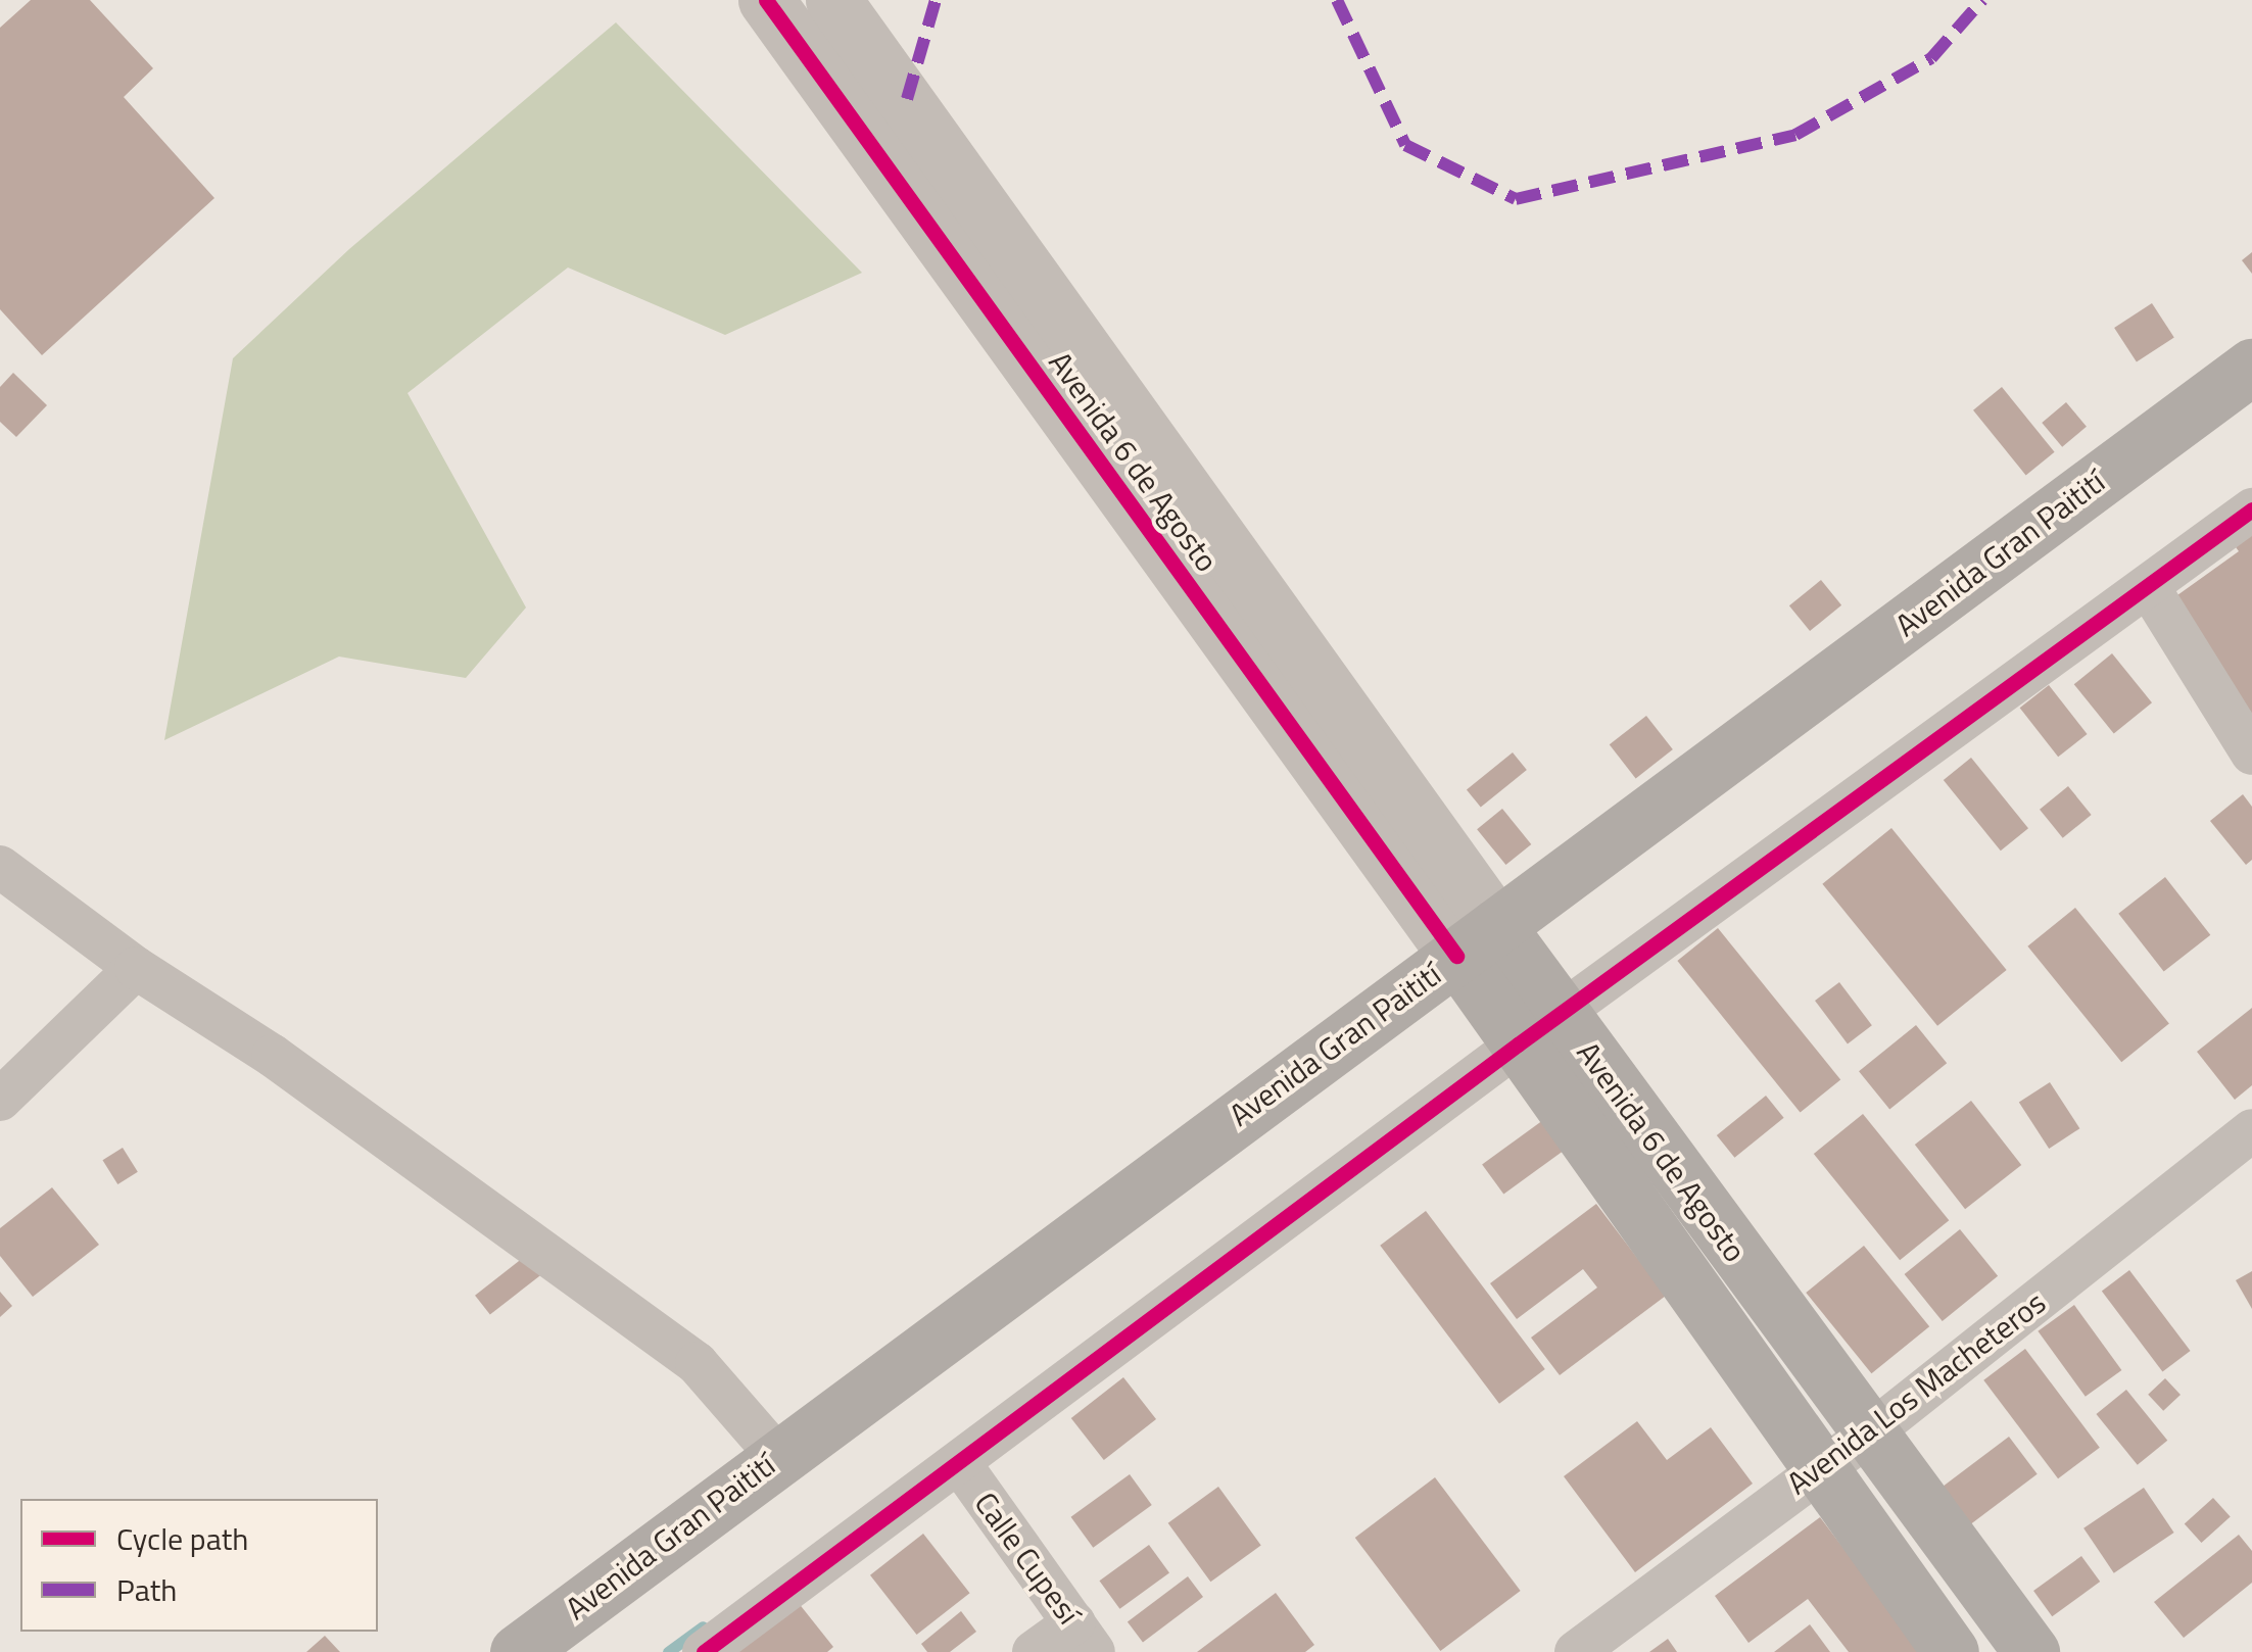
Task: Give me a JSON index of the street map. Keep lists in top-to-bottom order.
{
  "streets": {
    "main road": ["Avenida 6 de Agosto", "Avenida Gran Paitití"],
    "street": ["Avenida Los Macheteros", "Calle Cupesí"]
  },
  "crossings": [
    ["Avenida 6 de Agosto", "Avenida Gran Paitití"],
    ["Avenida 6 de Agosto", "Avenida Los Macheteros"]
  ],
  "legend": ["Cycle path", "Path"]
}
